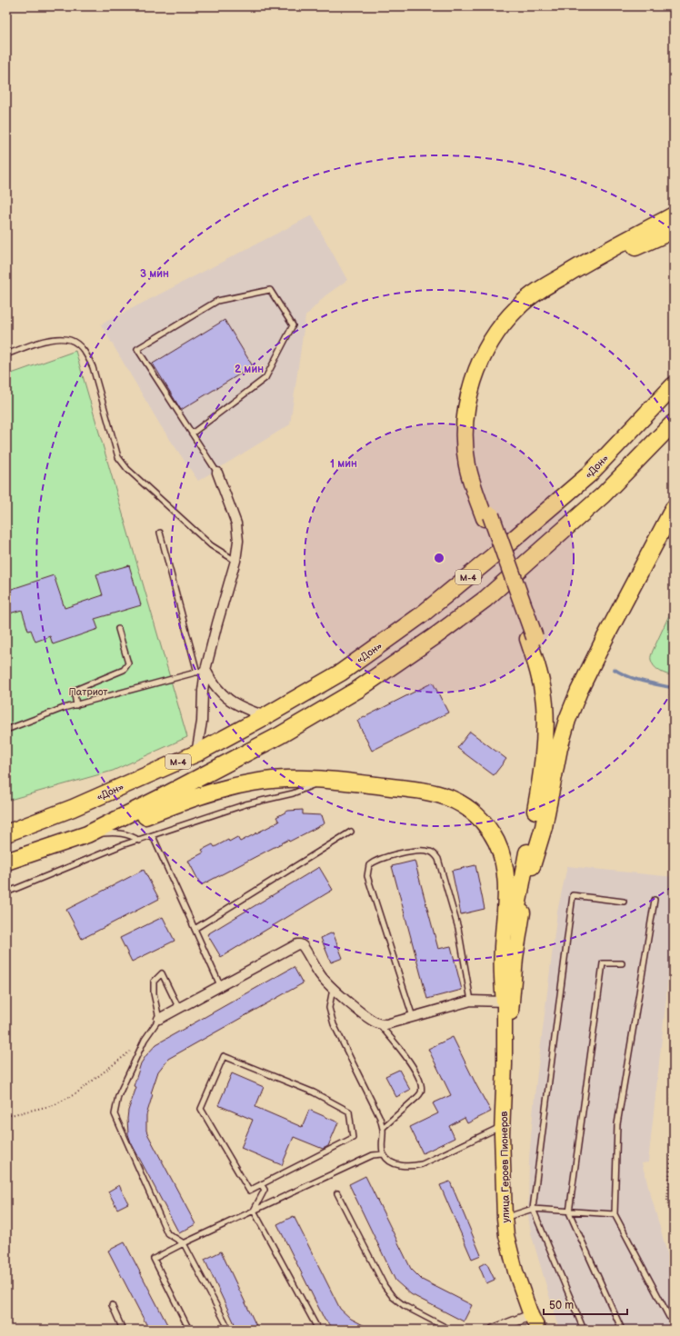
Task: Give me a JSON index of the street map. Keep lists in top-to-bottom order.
{
  "streets": {
    "highway": ["«Дон»", "М-4"],
    "main road": ["улица Героев Пионеров"]
  },
  "parks": ["Патриот"],
  "scale_bar": "50 m",
  "rings": ["3 мин", "2 мин", "1 мин"]
}
